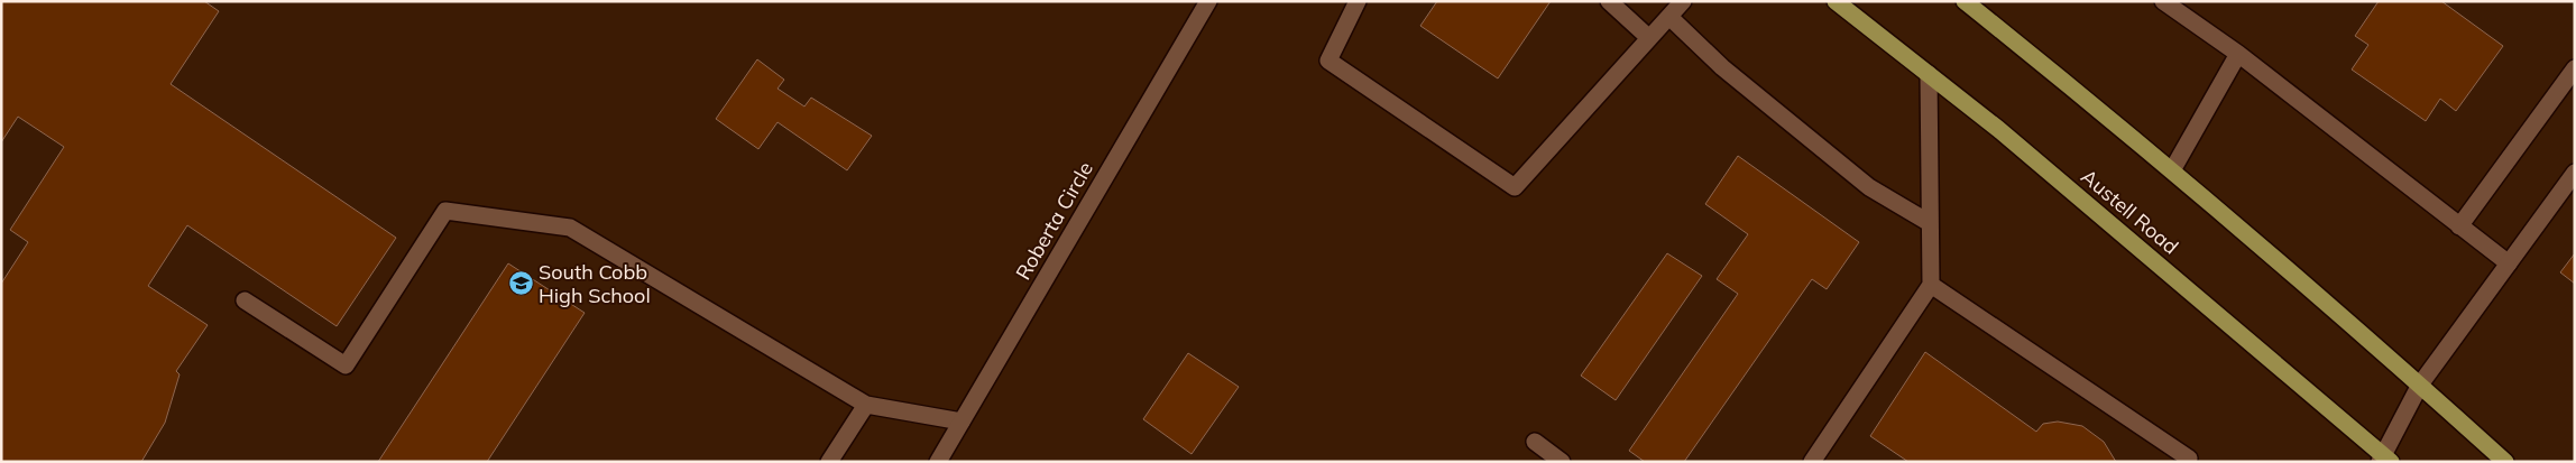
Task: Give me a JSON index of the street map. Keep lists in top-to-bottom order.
{
  "streets": {
    "main road": ["Austell Road"],
    "street": ["Roberta Circle"]
  },
  "places": {
    "school or university": ["South Cobb High School"]
  }
}
